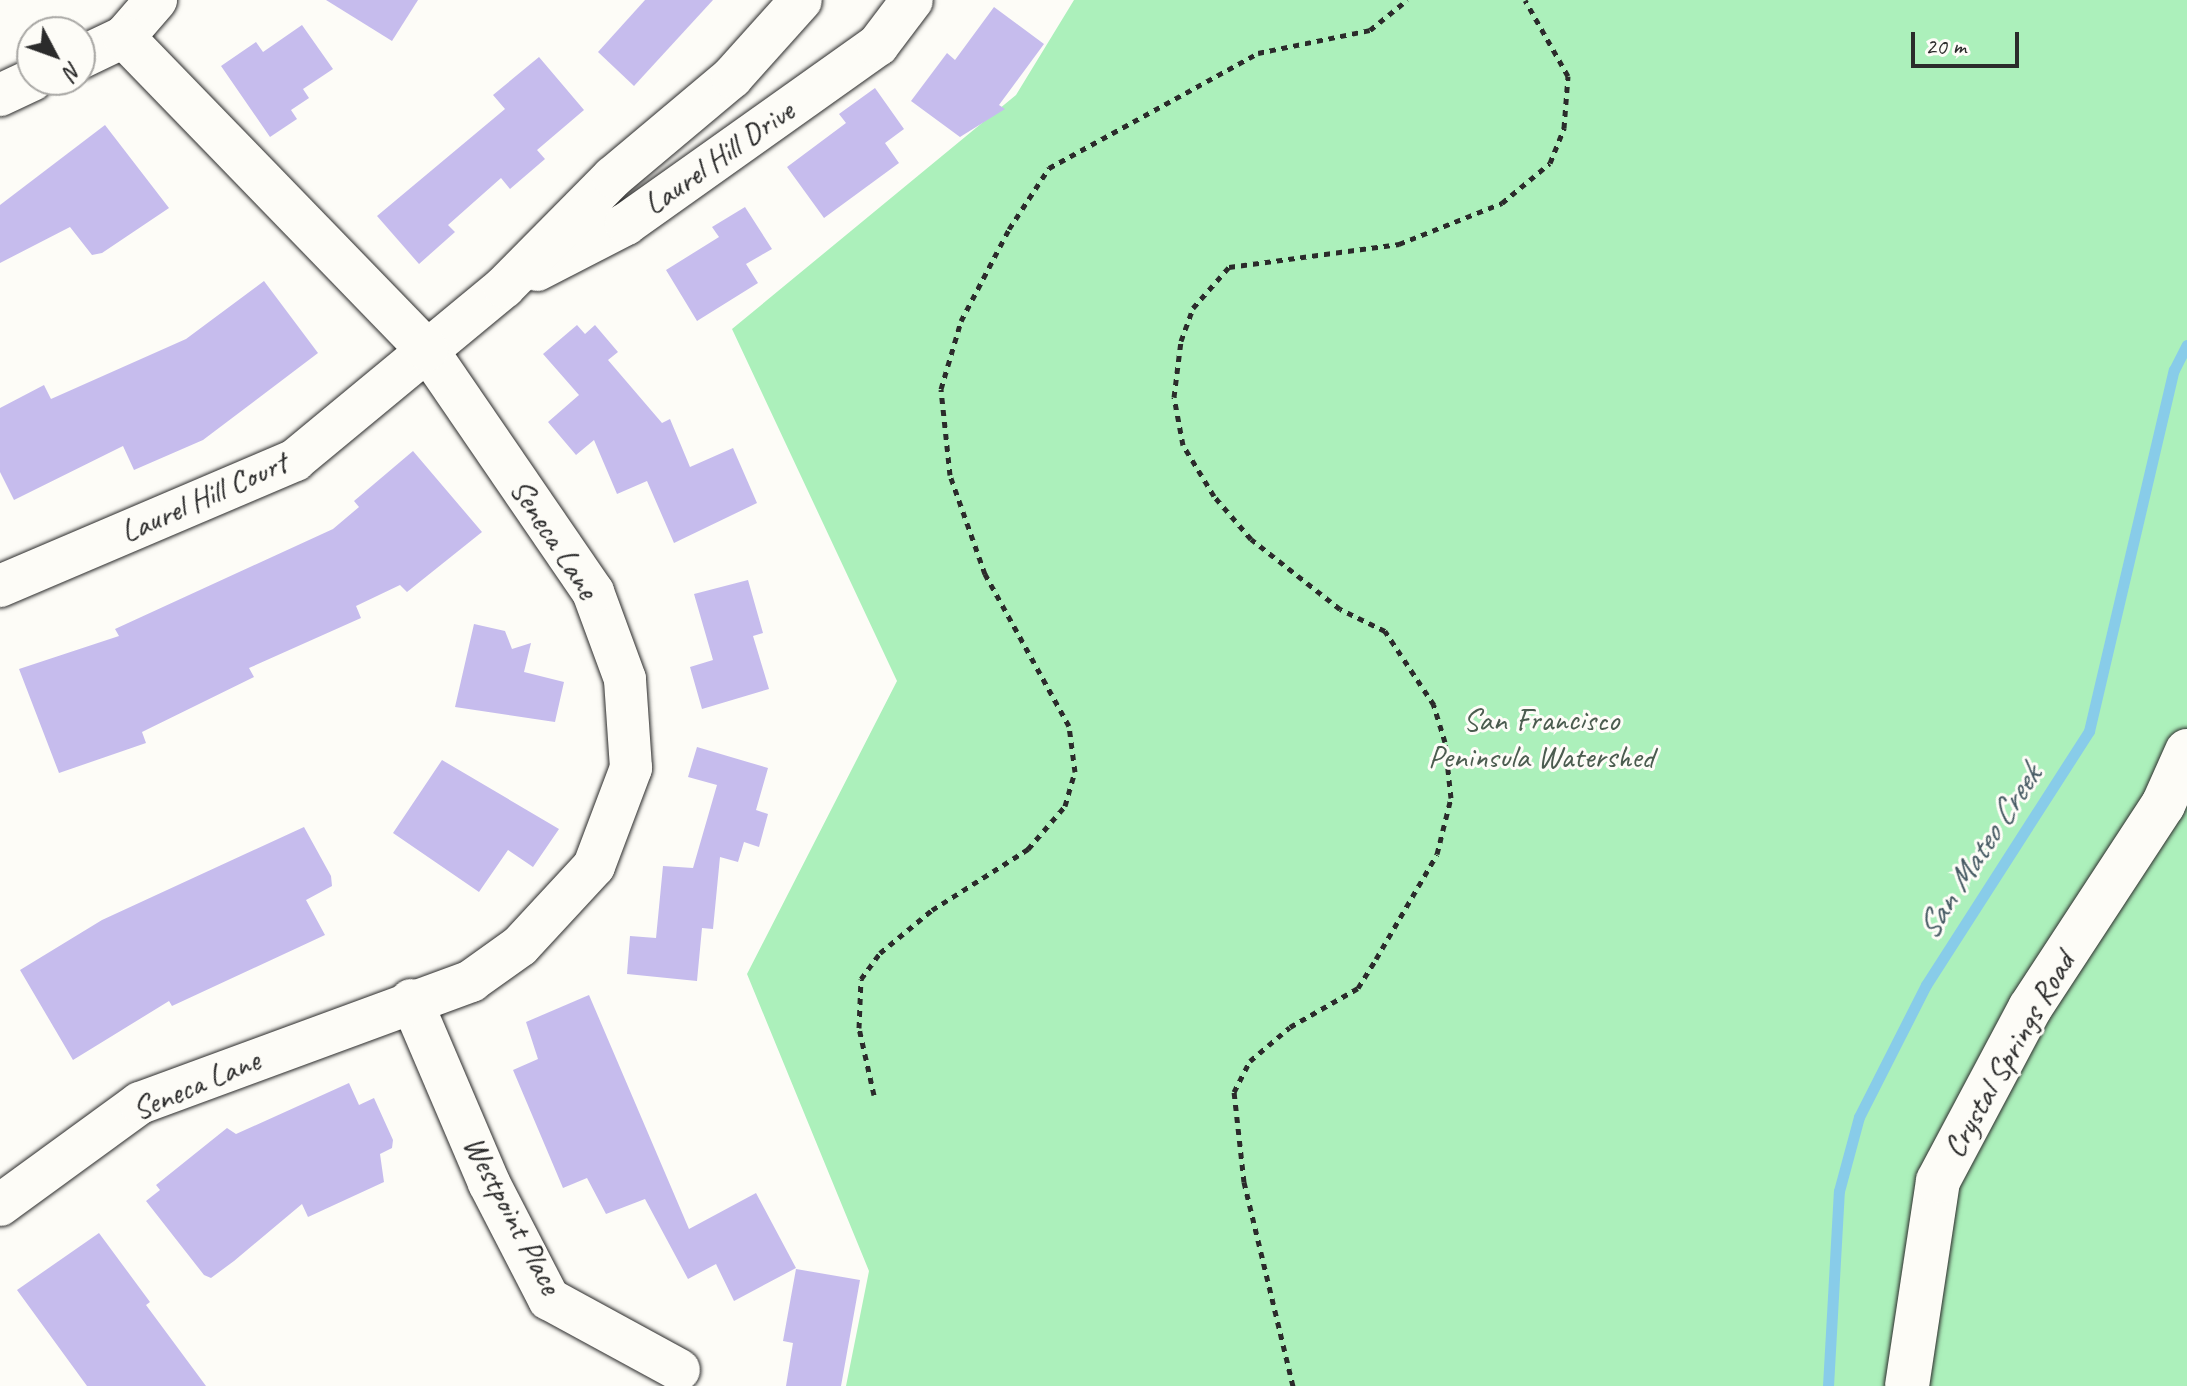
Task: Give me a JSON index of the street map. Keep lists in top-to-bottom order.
{
  "streets": {
    "street": [
      "Laurel Hill Drive",
      "Laurel Hill Court",
      "Seneca Lane",
      "Crystal Springs Road",
      "Westpoint Place"
    ]
  },
  "crossings": [
    ["Laurel Hill Drive", "Laurel Hill Court"],
    ["Laurel Hill Drive", "Seneca Lane"],
    ["Laurel Hill Court", "Seneca Lane"],
    ["Seneca Lane", "Westpoint Place"]
  ],
  "water": ["San Mateo Creek"],
  "parks": ["San Francisco Peninsula Watershed"],
  "scale_bar": "20 m",
  "north": "bottom right"
}
